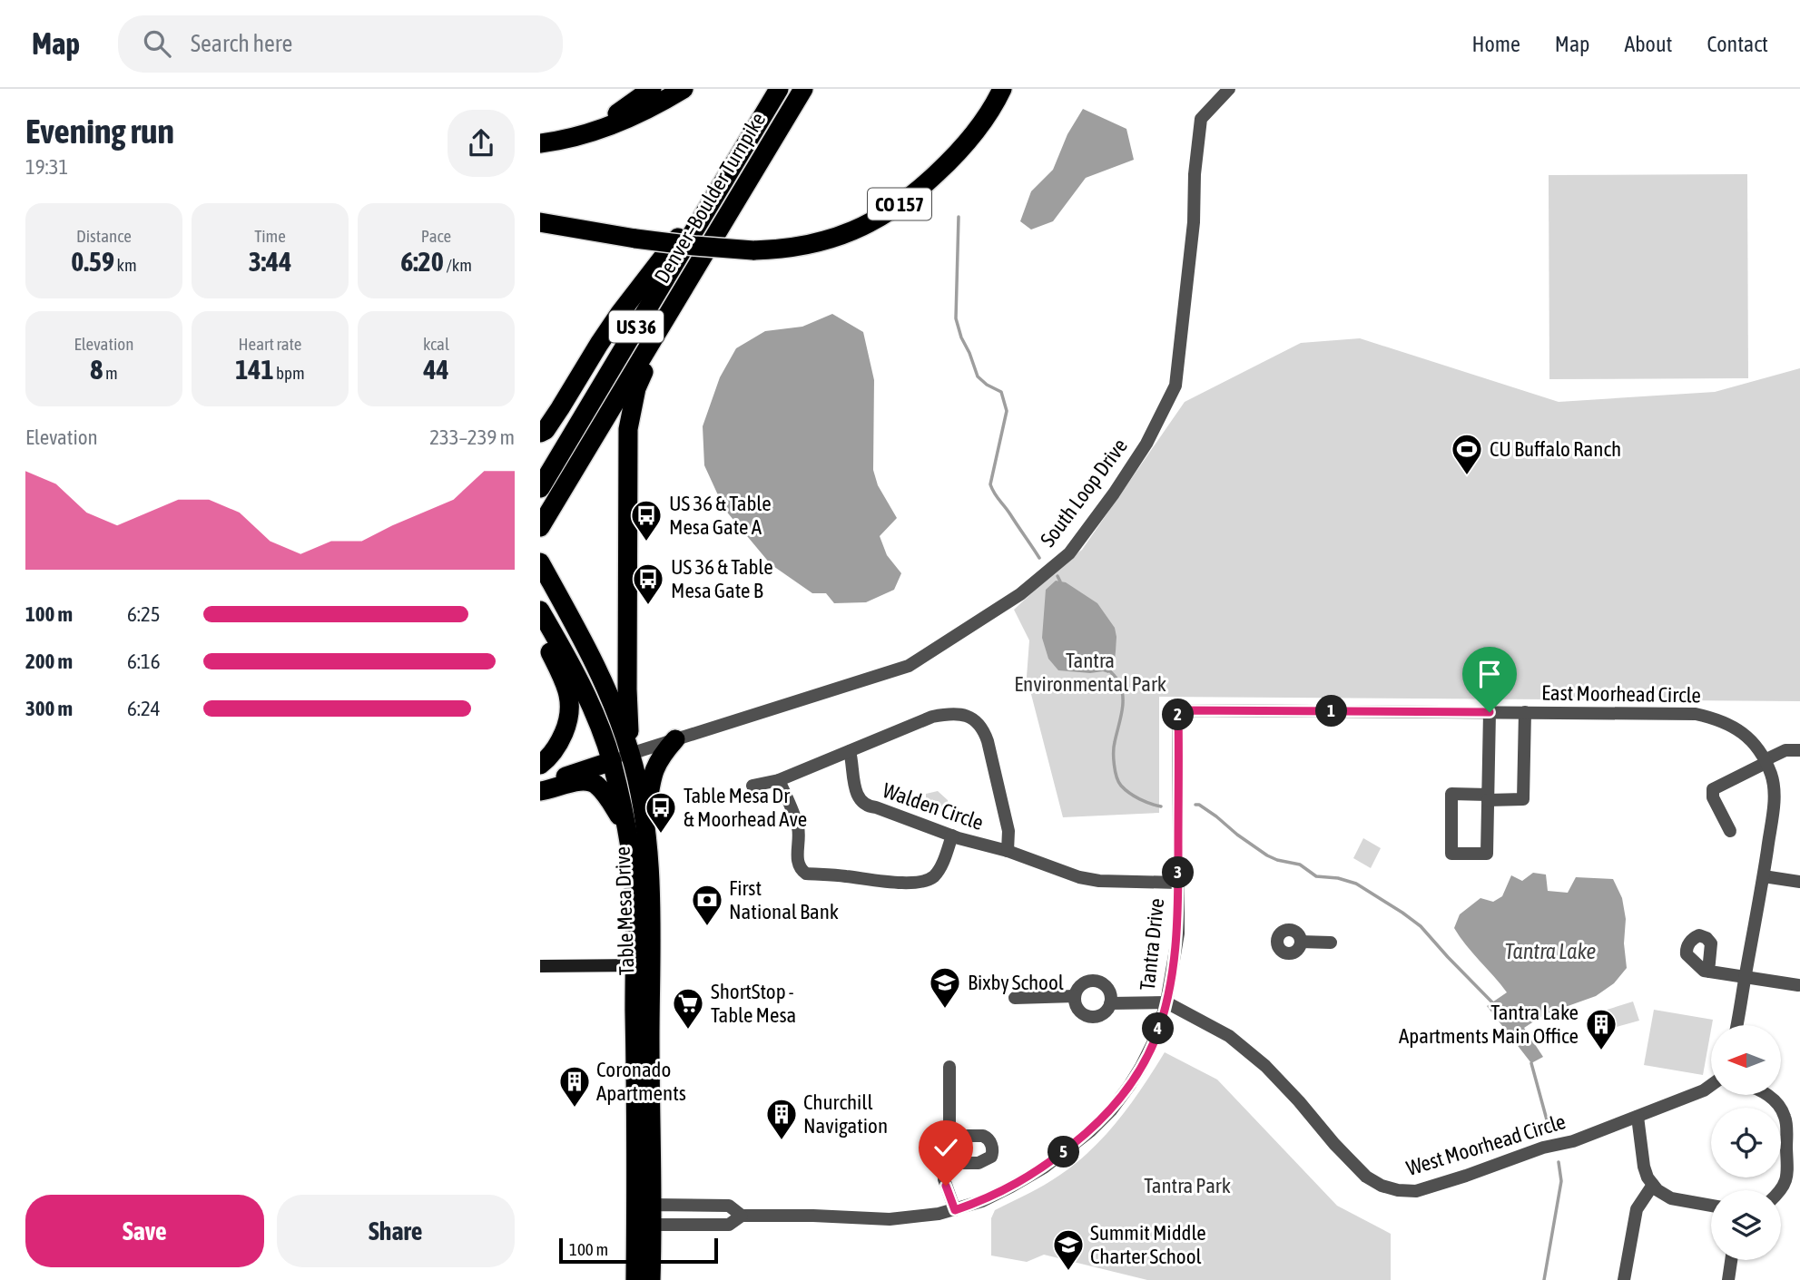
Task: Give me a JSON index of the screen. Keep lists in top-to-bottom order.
{
  "streets": {
    "highway": [
      "Denver–Boulder Turnpike",
      "CO 157",
      "US 36",
      "Table Mesa Drive"
    ],
    "street": [
      "South Loop Drive",
      "East Moorhead Circle",
      "Walden Circle",
      "Tantra Drive",
      "West Moorhead Circle"
    ]
  },
  "crossings": [
    ["South Loop Drive", "Table Mesa Drive"],
    ["East Moorhead Circle", "Tantra Drive"],
    ["Walden Circle", "Tantra Drive"],
    ["Table Mesa Drive", "Tantra Drive"],
    ["Tantra Drive", "West Moorhead Circle"]
  ],
  "water": ["Tantra Lake"],
  "parks": ["Tantra Environmental Park", "Tantra Park"],
  "places": {
    "sports": ["CU Buffalo Ranch"],
    "bus stop": ["US 36 & Table Mesa Gate A", "US 36 & Table Mesa Gate B", "Table Mesa Dr & Moorhead Ave"],
    "bank": ["First National Bank"],
    "school or university": ["Bixby School", "Summit Middle Charter School"],
    "supermarket": ["ShortStop - Table Mesa"],
    "building": ["Tantra Lake Apartments Main Office", "Coronado Apartments", "Churchill Navigation"]
  },
  "scale_bar": "100 m",
  "north": "left",
  "page": {
    "header": "Map",
    "search": "Search here",
    "nav": [
      "Home",
      "Map",
      "About",
      "Contact"
    ],
    "heading": ["Evening run", "19:31"],
    "stats": [
      ["Distance", "0.59 km"],
      ["Time", "3:44"],
      ["Pace", "6:20 /km"],
      ["Elevation", "8 m"],
      ["Heart rate", "141 bpm"],
      ["kcal", "44"]
    ],
    "chart": ["Elevation", "233–239 m"],
    "list": [
      {
        "name": "100 m",
        "note": "6:25"
      },
      {
        "name": "200 m",
        "note": "6:16"
      },
      {
        "name": "300 m",
        "note": "6:24"
      }
    ],
    "pins": [
      "1",
      "2",
      "3",
      "4",
      "5"
    ],
    "buttons": ["Save", "Share"],
    "scale": "100 m"
  }
}
